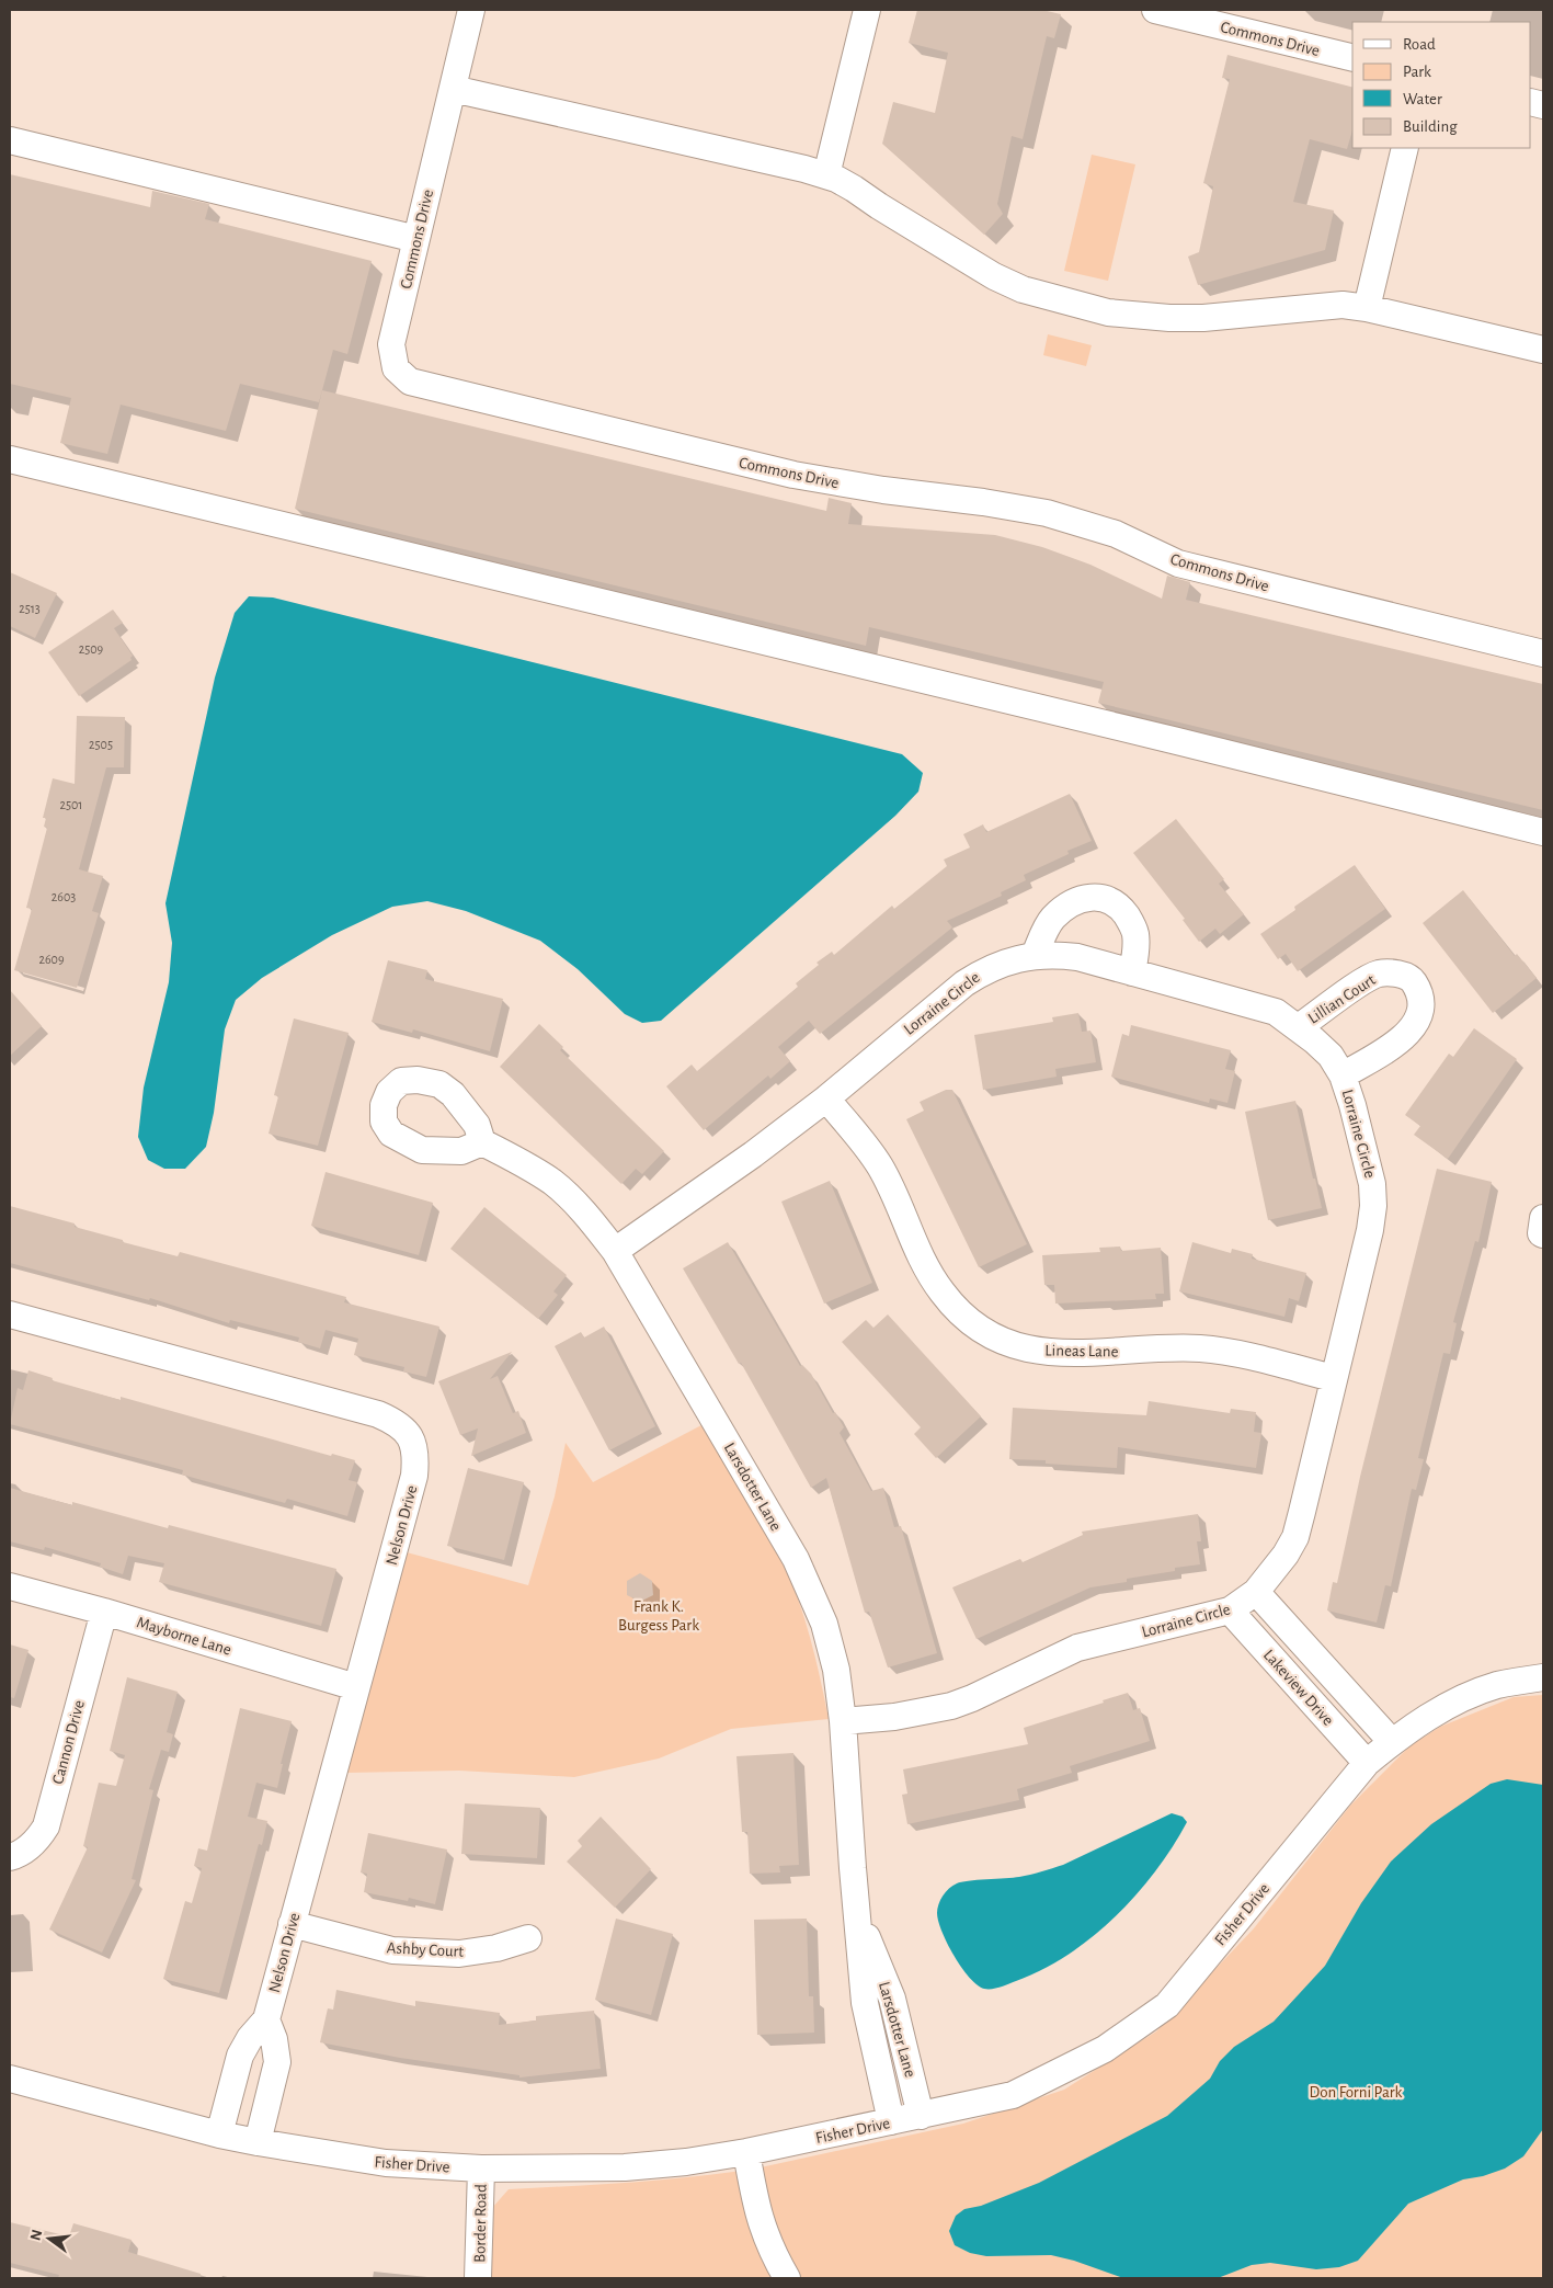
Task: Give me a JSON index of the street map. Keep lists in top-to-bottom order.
{
  "streets": {
    "street": [
      "Commons Drive",
      "Lillian Court",
      "Lorraine Circle",
      "Lineas Lane",
      "Larsdotter Lane",
      "Nelson Drive",
      "Mayborne Lane",
      "Lakeview Drive",
      "Cannon Drive",
      "Fisher Drive",
      "Ashby Court",
      "Border Road"
    ]
  },
  "crossings": [
    ["Lillian Court", "Lorraine Circle"],
    ["Lorraine Circle", "Lineas Lane"],
    ["Lorraine Circle", "Larsdotter Lane"],
    ["Lorraine Circle", "Lakeview Drive"],
    ["Larsdotter Lane", "Fisher Drive"],
    ["Nelson Drive", "Mayborne Lane"],
    ["Nelson Drive", "Fisher Drive"],
    ["Nelson Drive", "Ashby Court"],
    ["Mayborne Lane", "Cannon Drive"],
    ["Lakeview Drive", "Fisher Drive"],
    ["Fisher Drive", "Border Road"]
  ],
  "parks": ["Frank K. Burgess Park", "Don Forni Park"],
  "house_numbers": [
    "2513",
    "2509",
    "2505",
    "2501",
    "2603",
    "2609"
  ],
  "legend": [
    "Road",
    "Park",
    "Water",
    "Building"
  ],
  "north": "left"
}
